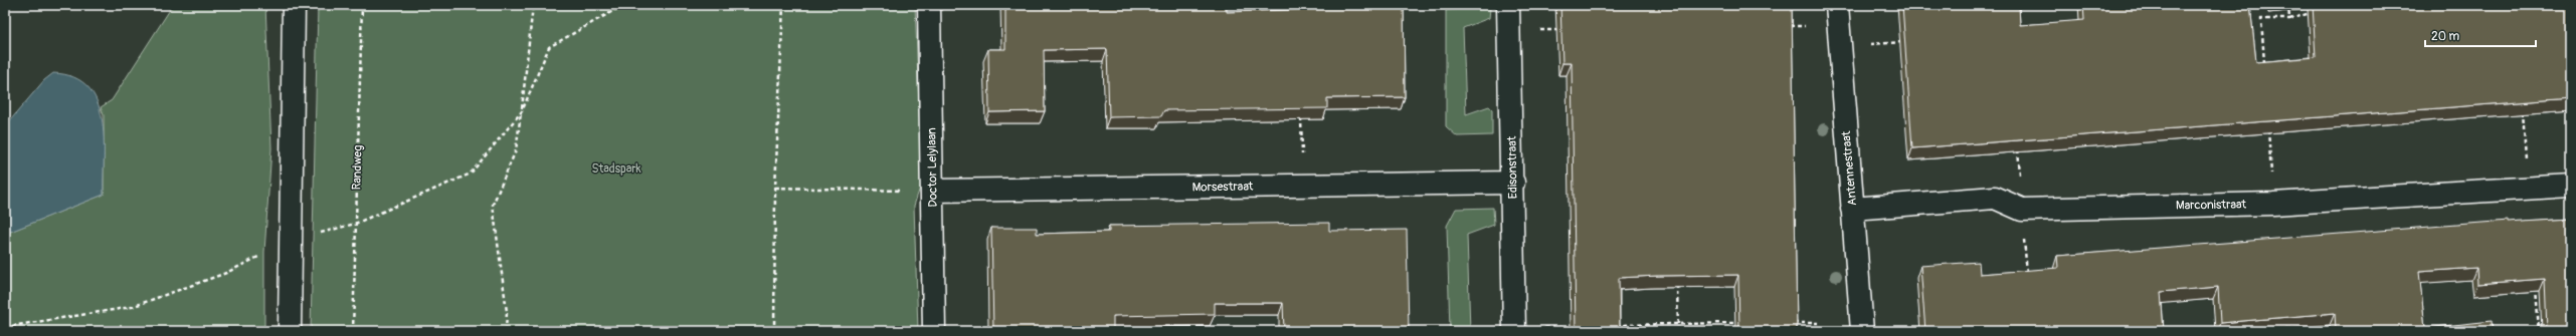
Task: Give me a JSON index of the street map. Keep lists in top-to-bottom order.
{
  "streets": {
    "street": [
      "Doctor Lelylaan",
      "Edisonstraat",
      "Antennestraat",
      "Morsestraat",
      "Marconistraat"
    ],
    "path": ["Randweg"]
  },
  "crossings": [
    ["Doctor Lelylaan", "Morsestraat"],
    ["Edisonstraat", "Morsestraat"],
    ["Antennestraat", "Marconistraat"]
  ],
  "parks": ["Stadspark"],
  "scale_bar": "20 m"
}
